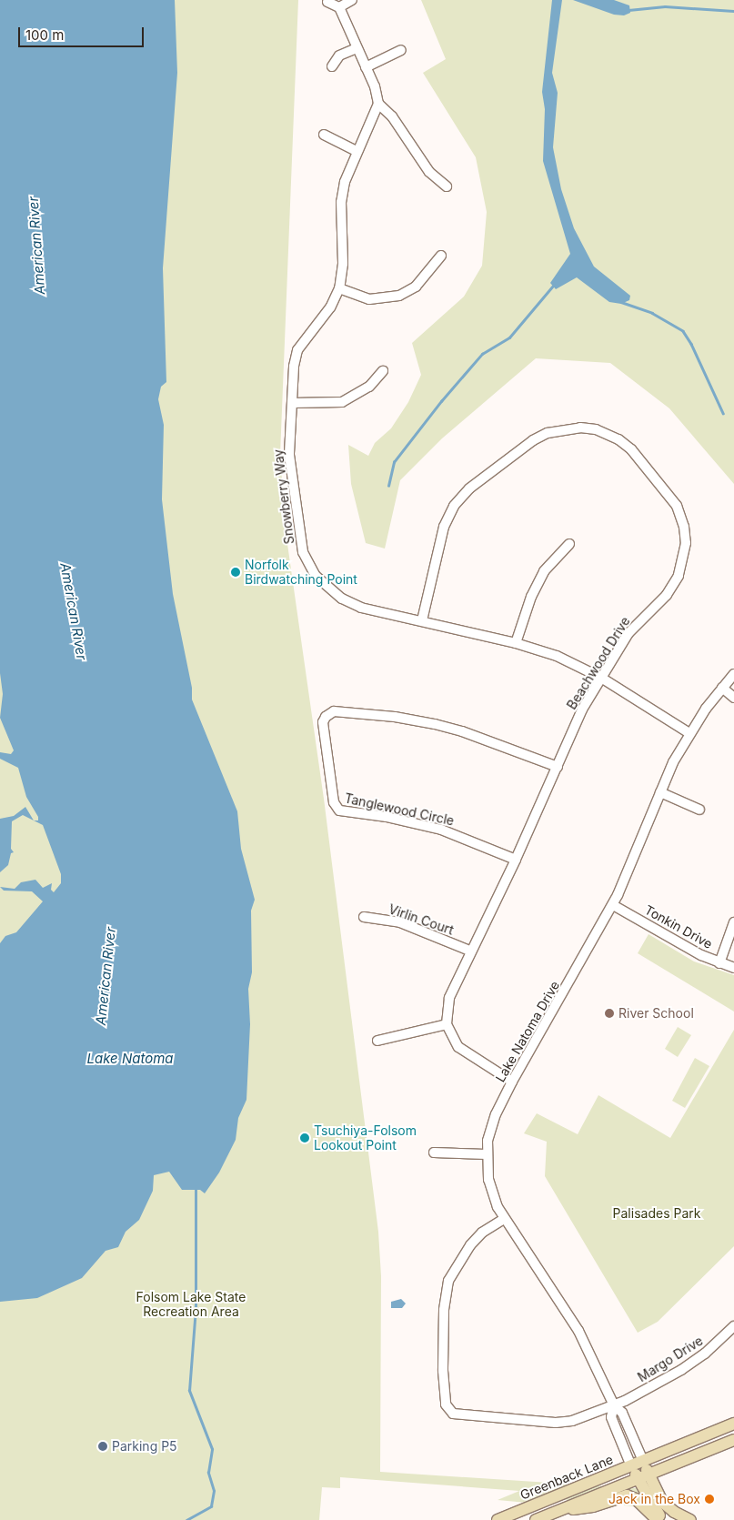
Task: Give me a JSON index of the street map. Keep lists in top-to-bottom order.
{
  "streets": {
    "main road": ["Greenback Lane"],
    "street": [
      "Snowberry Way",
      "Beachwood Drive",
      "Tanglewood Circle",
      "Virlin Court",
      "Tonkin Drive",
      "Lake Natoma Drive",
      "Margo Drive"
    ]
  },
  "crossings": [
    ["Snowberry Way", "Beachwood Drive"],
    ["Snowberry Way", "Lake Natoma Drive"],
    ["Beachwood Drive", "Tanglewood Circle"],
    ["Beachwood Drive", "Virlin Court"],
    ["Tonkin Drive", "Lake Natoma Drive"],
    ["Lake Natoma Drive", "Margo Drive"],
    ["Lake Natoma Drive", "Greenback Lane"]
  ],
  "water": ["American River", "Lake Natoma"],
  "parks": ["Palisades Park", "Folsom Lake State Recreation Area"],
  "places": [
    "Norfolk Birdwatching Point",
    "River School",
    "Tsuchiya-Folsom Lookout Point",
    "Parking P5",
    "Jack in the Box"
  ],
  "scale_bar": "100 m"
}
